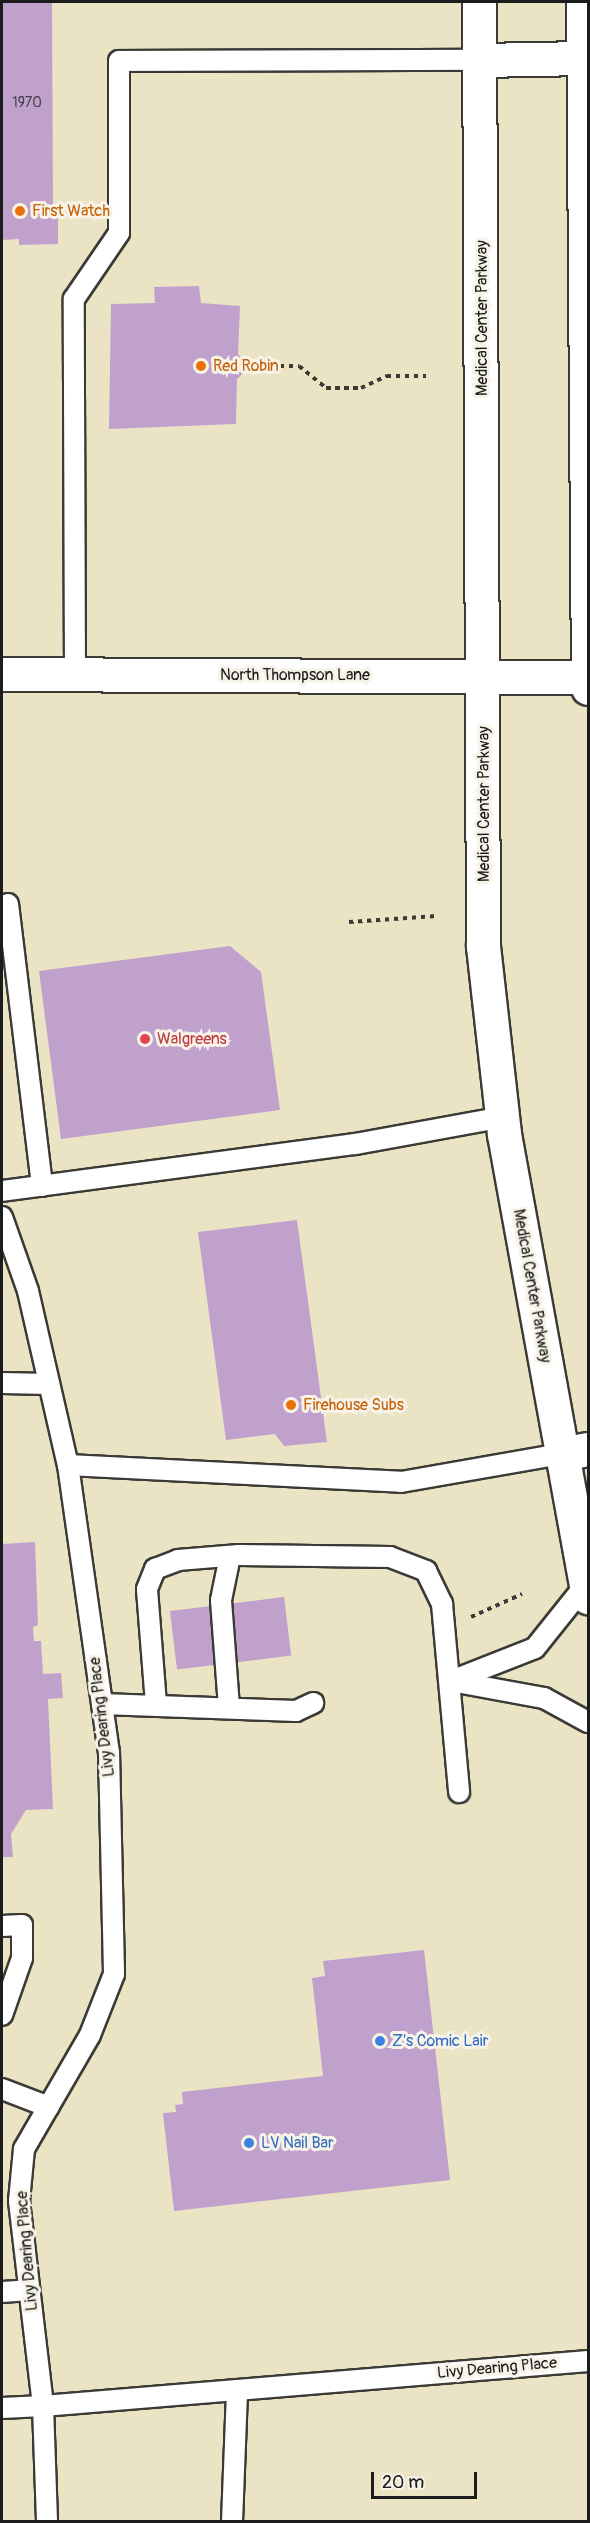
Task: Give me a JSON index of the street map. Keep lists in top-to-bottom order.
{
  "streets": {
    "main road": ["Medical Center Parkway", "North Thompson Lane"],
    "lane": ["Livy Dearing Place"]
  },
  "crossings": [
    ["Medical Center Parkway", "North Thompson Lane"]
  ],
  "places": [
    "First Watch",
    "Red Robin",
    "Walgreens",
    "Firehouse Subs",
    "Z's Comic Lair",
    "LV Nail Bar"
  ],
  "house_numbers": ["1970"],
  "scale_bar": "20 m"
}
